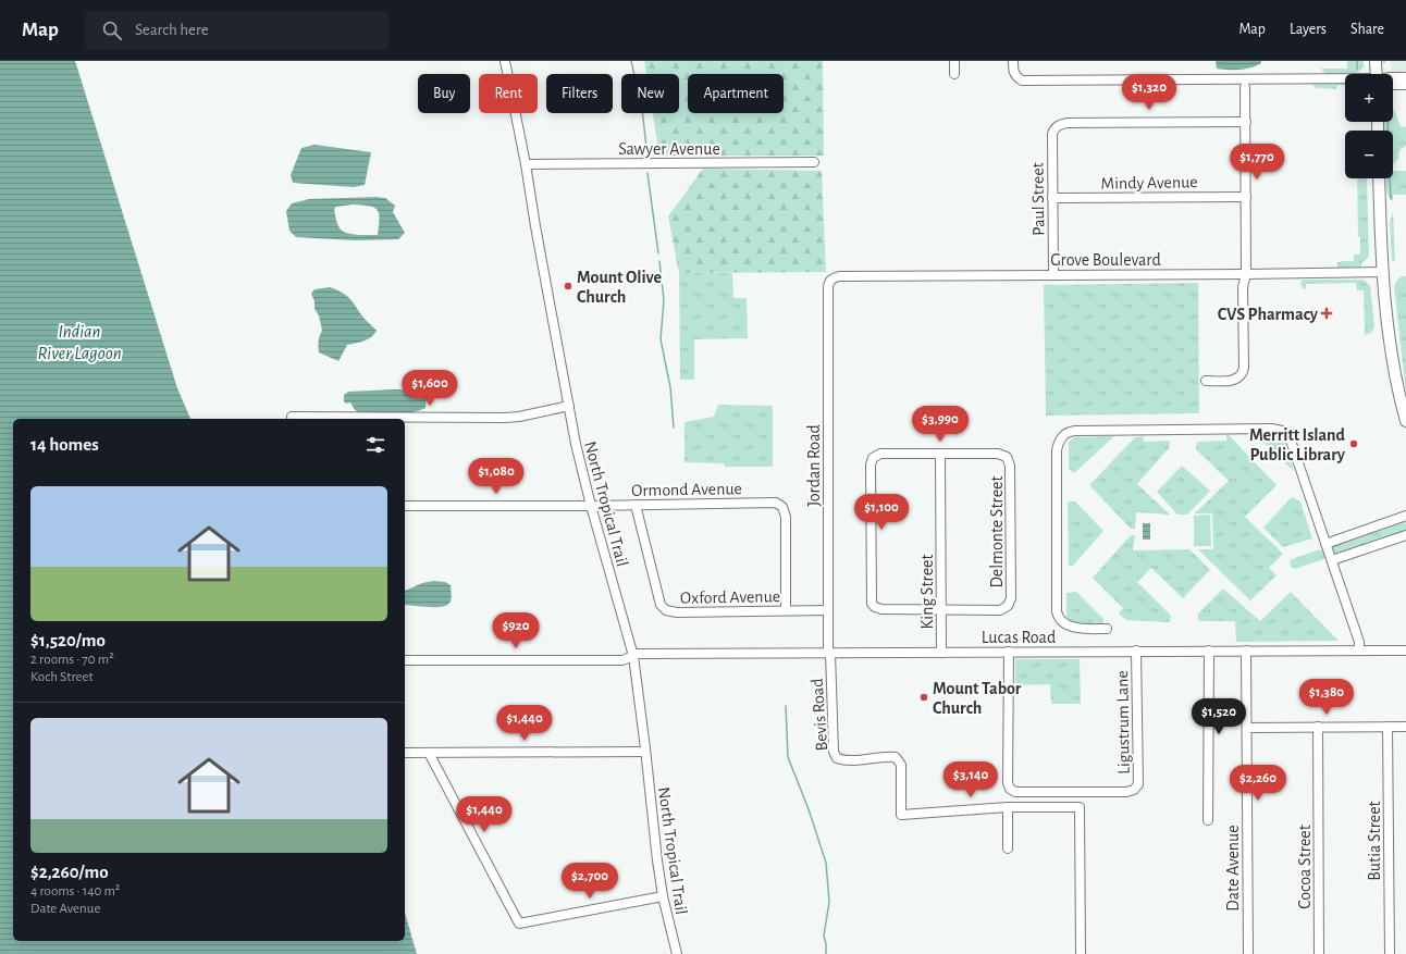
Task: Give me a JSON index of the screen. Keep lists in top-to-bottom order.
{
  "streets": {
    "street": [
      "Sawyer Avenue",
      "Mindy Avenue",
      "Paul Street",
      "Grove Boulevard",
      "Jordan Road",
      "Ormond Avenue",
      "North Tropical Trail",
      "Delmonte Street",
      "King Street",
      "Oxford Avenue",
      "Lucas Road",
      "Bevis Road",
      "Ligustrum Lane",
      "Butia Street",
      "Cocoa Street",
      "Date Avenue"
    ]
  },
  "crossings": [
    ["Sawyer Avenue", "North Tropical Trail"],
    ["Mindy Avenue", "Paul Street"],
    ["Paul Street", "Grove Boulevard"],
    ["Grove Boulevard", "Jordan Road"],
    ["Jordan Road", "Oxford Avenue"],
    ["Jordan Road", "Lucas Road"],
    ["Jordan Road", "Bevis Road"],
    ["Ormond Avenue", "North Tropical Trail"],
    ["Ormond Avenue", "Oxford Avenue"],
    ["North Tropical Trail", "Lucas Road"],
    ["Delmonte Street", "King Street"],
    ["King Street", "Lucas Road"],
    ["Lucas Road", "Bevis Road"],
    ["Lucas Road", "Ligustrum Lane"],
    ["Lucas Road", "Date Avenue"]
  ],
  "water": ["Indian River Lagoon"],
  "places": {
    "other": ["Mount Olive Church", "Merritt Island Public Library", "Mount Tabor Church"],
    "health": ["CVS Pharmacy"]
  },
  "page": {
    "header": "Map",
    "search": "Search here",
    "nav": ["Map", "Layers", "Share"],
    "map_buttons": ["+", "−"],
    "price": [
      "$1,320",
      "$1,770",
      "$1,600",
      "$3,990",
      "$1,080",
      "$1,100",
      "$920",
      "$1,380",
      "$1,520",
      "$1,440",
      "$3,140",
      "$2,260",
      "$1,440",
      "$2,700"
    ],
    "chip": [
      "Buy",
      "Rent",
      "Filters",
      "New",
      "Apartment"
    ],
    "heading": "14 homes",
    "list": [
      {
        "name": "$1,520/mo",
        "note": "2 rooms · 70 m² · Koch Street"
      },
      {
        "name": "$2,260/mo",
        "note": "4 rooms · 140 m² · Date Avenue"
      }
    ]
  }
}
